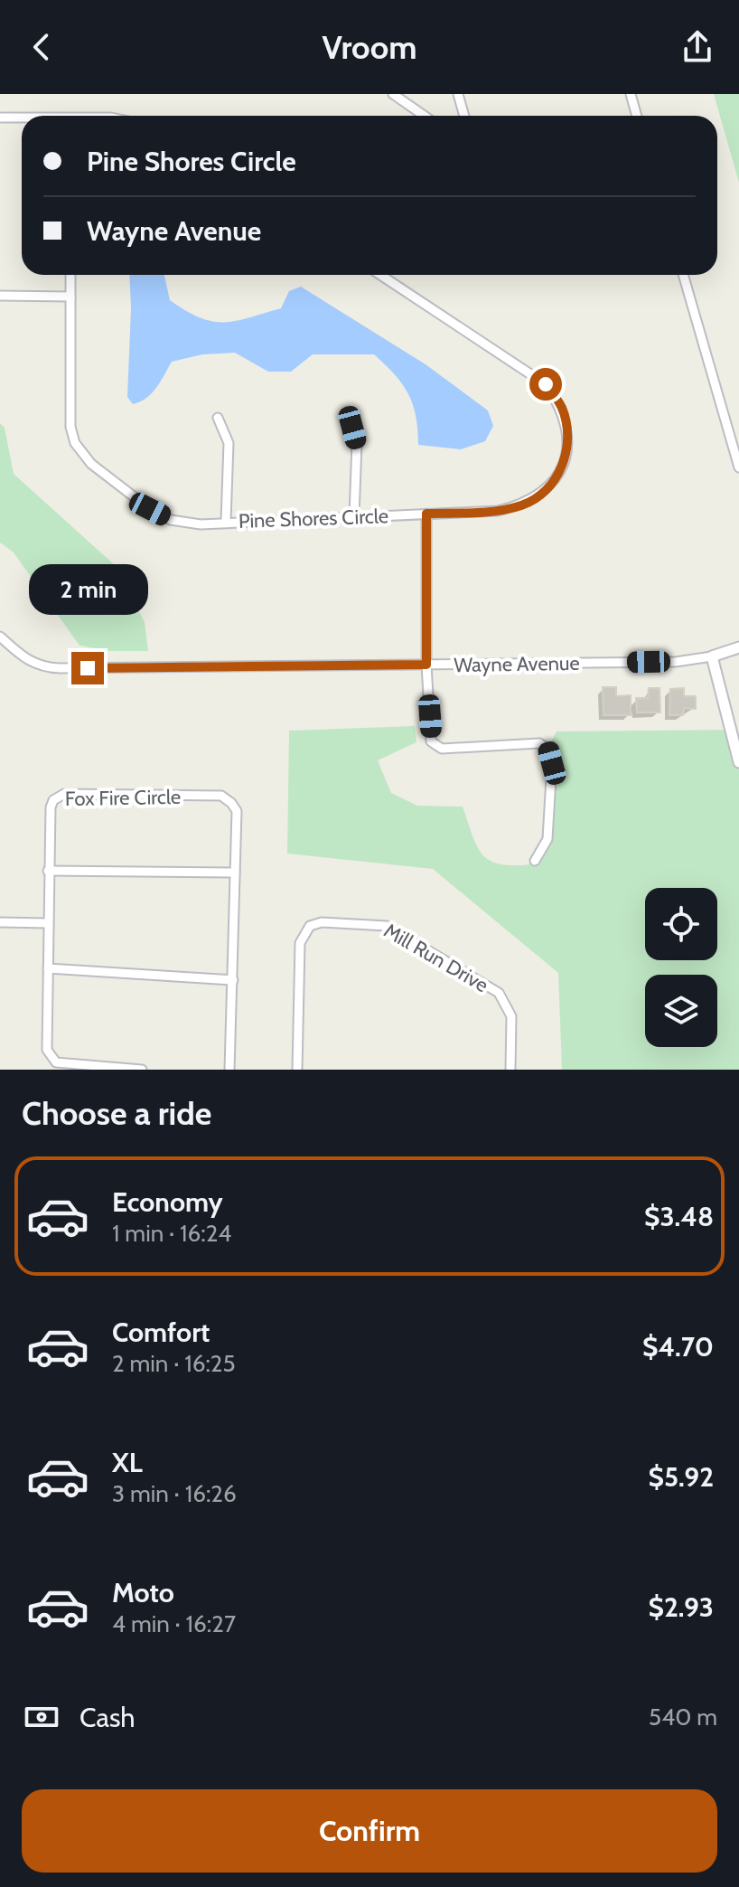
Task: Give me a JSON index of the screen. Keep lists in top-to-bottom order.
{
  "streets": {
    "street": [
      "Pine Shores Circle",
      "Wayne Avenue",
      "Fox Fire Circle",
      "Mill Run Drive"
    ]
  },
  "page": {
    "header": "Vroom",
    "banner": ["Pine Shores Circle", "Wayne Avenue"],
    "bubble": "2 min",
    "heading": "Choose a ride",
    "list": [
      {
        "name": "Economy",
        "note": "1 min · 16:24",
        "value": "$3.48"
      },
      {
        "name": "Comfort",
        "note": "2 min · 16:25",
        "value": "$4.70"
      },
      {
        "name": "XL",
        "note": "3 min · 16:26",
        "value": "$5.92"
      },
      {
        "name": "Moto",
        "note": "4 min · 16:27",
        "value": "$2.93"
      }
    ],
    "pay": ["Cash", "540 m"],
    "buttons": "Confirm"
  }
}
